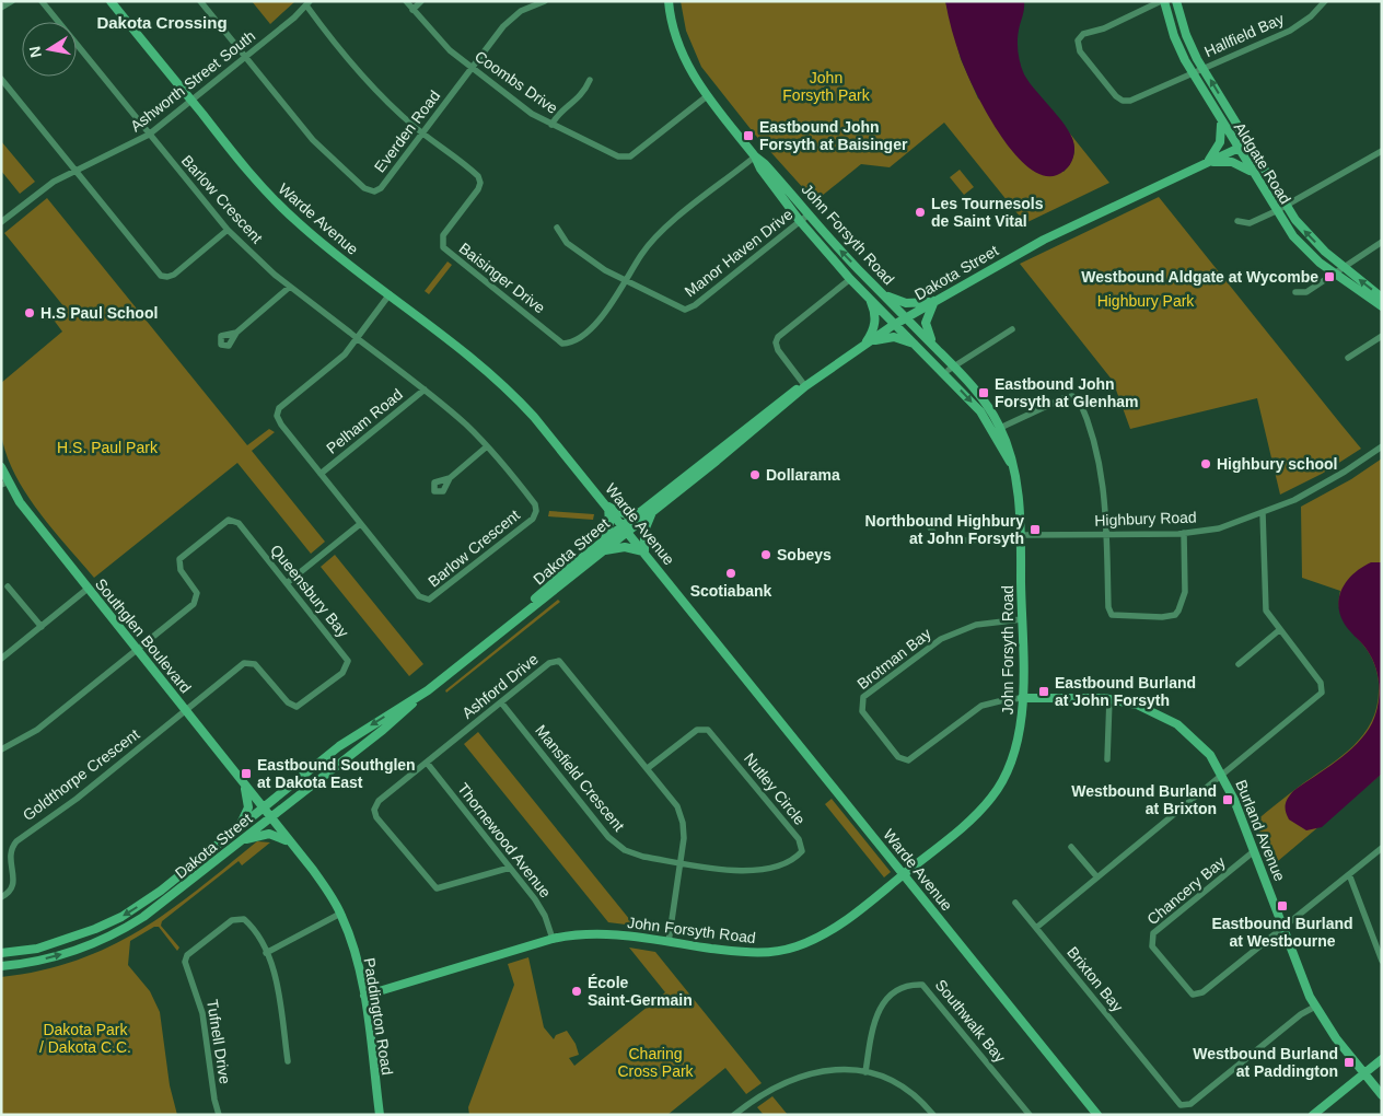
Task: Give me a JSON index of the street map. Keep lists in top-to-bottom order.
{
  "streets": {
    "street": [
      "Hallfield Bay",
      "Ashworth Street South",
      "Coombs Drive",
      "Everden Road",
      "Aldgate Road",
      "Barlow Crescent",
      "Warde Avenue",
      "John Forsyth Road",
      "Manor Haven Drive",
      "Dakota Street",
      "Baisinger Drive",
      "Pelham Road",
      "Highbury Road",
      "Queensbury Bay",
      "Southglen Boulevard",
      "Brotman Bay",
      "Ashford Drive",
      "Goldthorpe Crescent",
      "Mansfield Crescent",
      "Nutley Circle",
      "Burland Avenue",
      "Thornewood Avenue",
      "Chancery Bay",
      "Brixton Bay",
      "Paddington Road",
      "Southwalk Bay",
      "Tufnell Drive"
    ]
  },
  "crossings": [
    ["Hallfield Bay", "Aldgate Road"],
    ["Ashworth Street South", "Everden Road"],
    ["Ashworth Street South", "Barlow Crescent"],
    ["Ashworth Street South", "Warde Avenue"],
    ["Ashworth Street South", "Baisinger Drive"],
    ["Coombs Drive", "Everden Road"],
    ["Coombs Drive", "John Forsyth Road"],
    ["Everden Road", "Baisinger Drive"],
    ["Aldgate Road", "Dakota Street"],
    ["Barlow Crescent", "Warde Avenue"],
    ["Barlow Crescent", "Pelham Road"],
    ["Warde Avenue", "John Forsyth Road"],
    ["Warde Avenue", "Dakota Street"],
    ["John Forsyth Road", "Manor Haven Drive"],
    ["John Forsyth Road", "Dakota Street"],
    ["John Forsyth Road", "Baisinger Drive"],
    ["John Forsyth Road", "Highbury Road"],
    ["John Forsyth Road", "Brotman Bay"],
    ["John Forsyth Road", "Ashford Drive"],
    ["John Forsyth Road", "Burland Avenue"],
    ["John Forsyth Road", "Thornewood Avenue"],
    ["John Forsyth Road", "Paddington Road"],
    ["Manor Haven Drive", "Baisinger Drive"],
    ["Dakota Street", "Southglen Boulevard"],
    ["Dakota Street", "Paddington Road"],
    ["Queensbury Bay", "Southglen Boulevard"],
    ["Queensbury Bay", "Goldthorpe Crescent"],
    ["Southglen Boulevard", "Goldthorpe Crescent"],
    ["Southglen Boulevard", "Paddington Road"],
    ["Brotman Bay", "Burland Avenue"],
    ["Ashford Drive", "Mansfield Crescent"],
    ["Ashford Drive", "Nutley Circle"],
    ["Ashford Drive", "Thornewood Avenue"],
    ["Mansfield Crescent", "Nutley Circle"],
    ["Burland Avenue", "Chancery Bay"],
    ["Burland Avenue", "Brixton Bay"]
  ],
  "districts": ["Dakota Crossing"],
  "parks": [
    "John Forsyth Park",
    "Highbury Park",
    "H.S. Paul Park",
    "Dakota Park / Dakota C.C.",
    "Charing Cross Park"
  ],
  "places": {
    "transit": [
      "Eastbound John Forsyth at Baisinger",
      "Westbound Aldgate at Wycombe",
      "Eastbound John Forsyth at Glenham",
      "Northbound Highbury at John Forsyth",
      "Eastbound Burland at John Forsyth",
      "Eastbound Southglen at Dakota East",
      "Westbound Burland at Brixton",
      "Eastbound Burland at Westbourne",
      "Westbound Burland at Paddington"
    ],
    "other": [
      "Les Tournesols de Saint Vital",
      "H.S Paul School",
      "Highbury school",
      "Dollarama",
      "Sobeys",
      "Scotiabank",
      "École Saint-Germain"
    ]
  },
  "north": "left"
}
